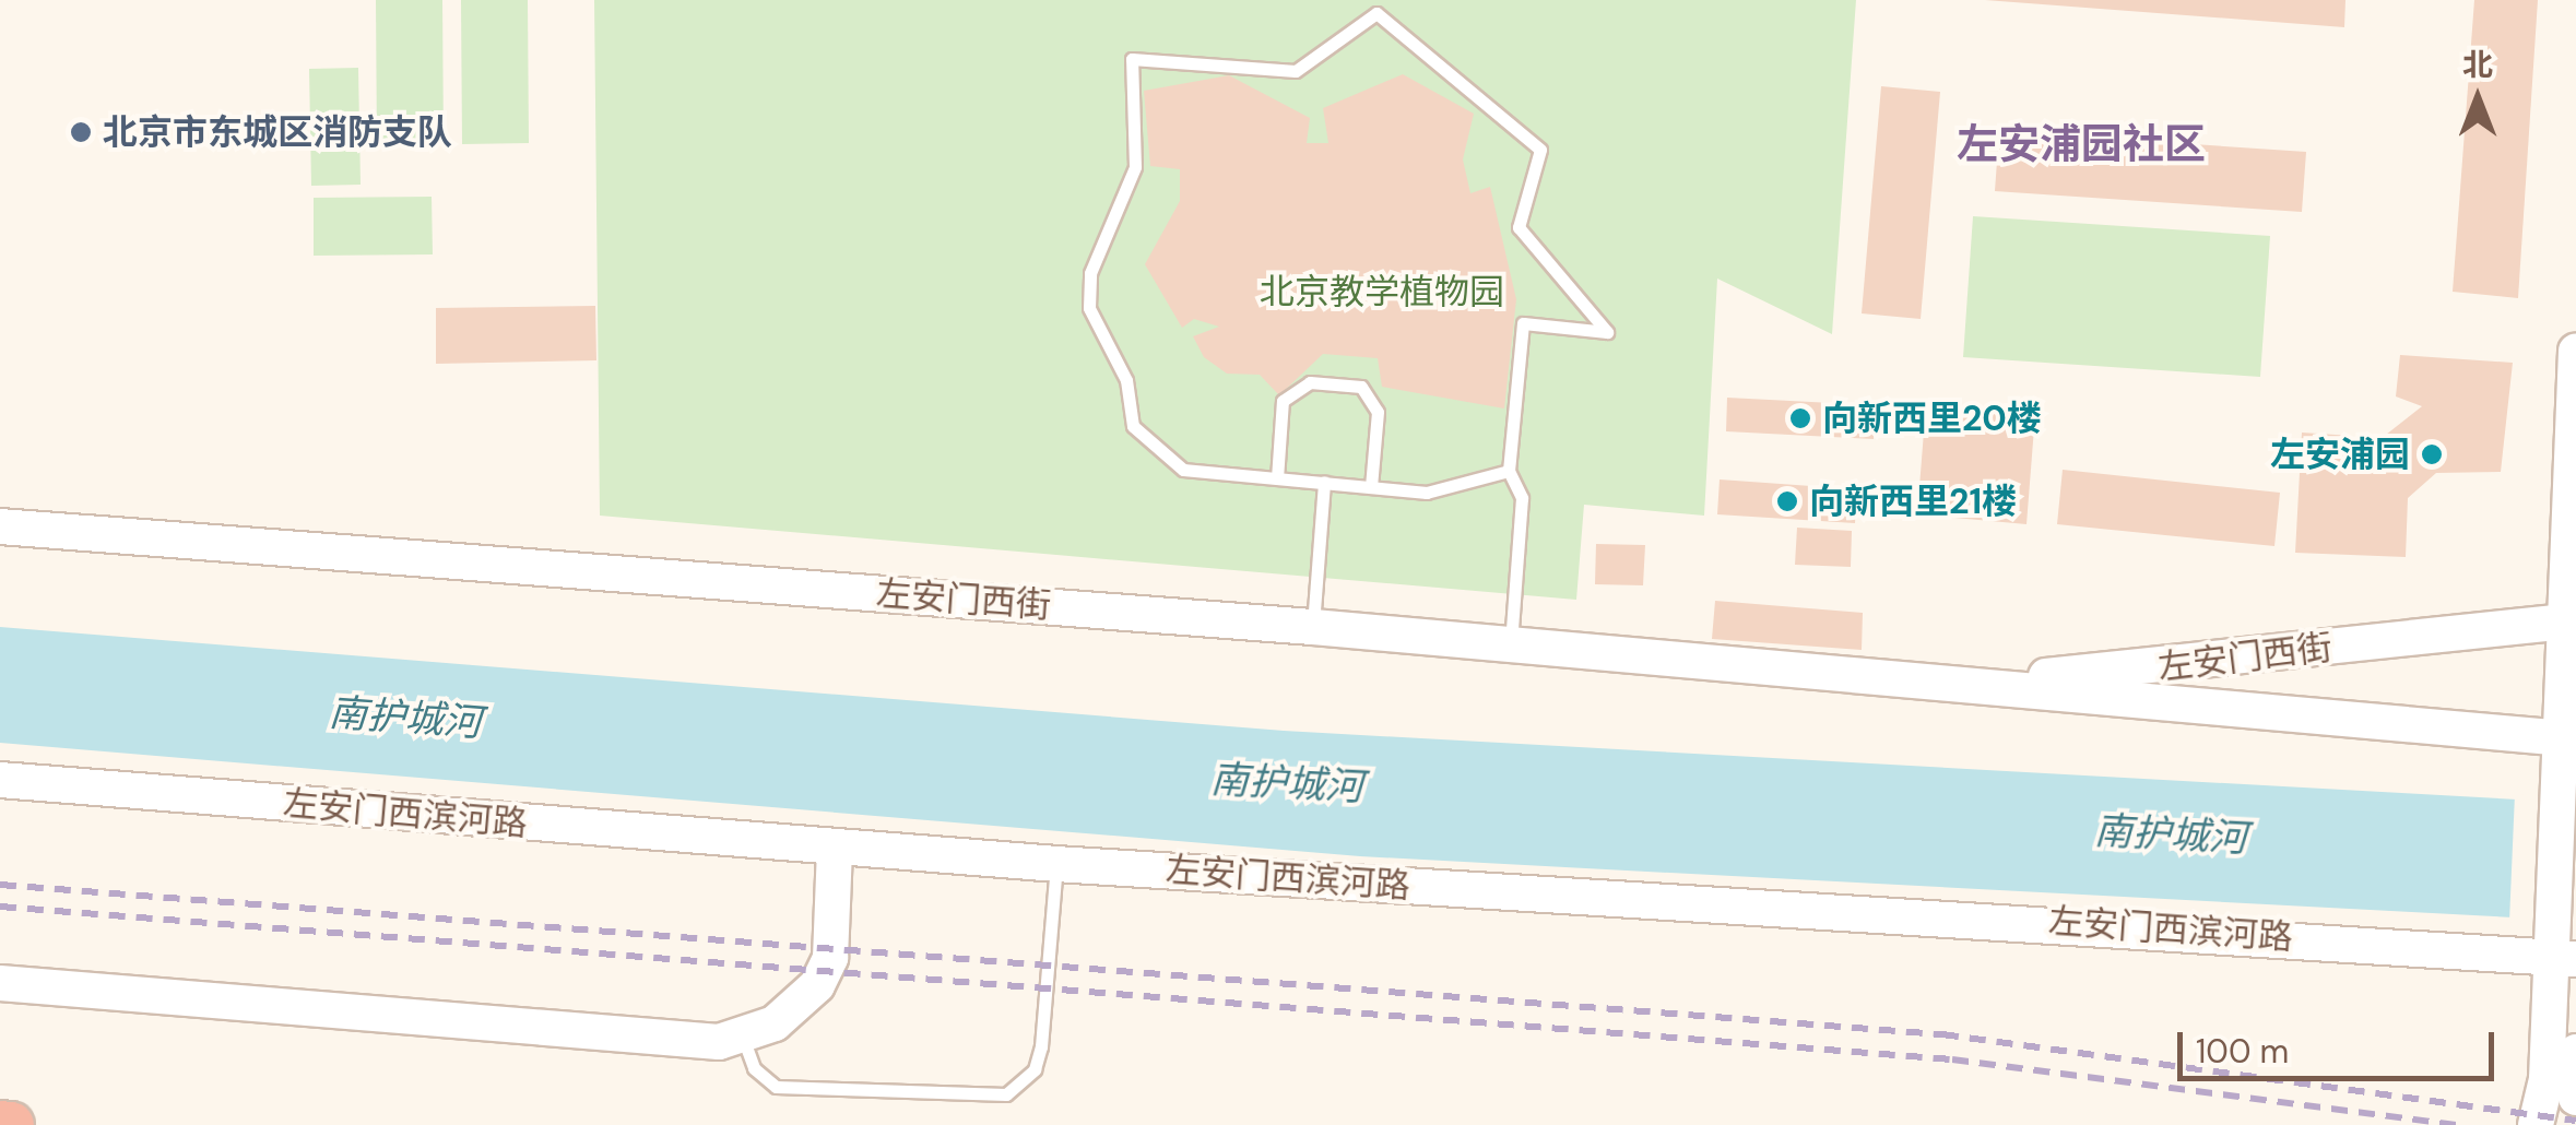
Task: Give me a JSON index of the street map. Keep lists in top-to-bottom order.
{
  "streets": {
    "street": ["左安门西街", "左安门西滨河路"]
  },
  "districts": ["左安浦园社区"],
  "water": ["南护城河"],
  "parks": ["北京教学植物园"],
  "places": [
    "北京市东城区消防支队",
    "向新西里20楼",
    "左安浦园",
    "向新西里21楼"
  ],
  "scale_bar": "100 m",
  "north": "top"
}
